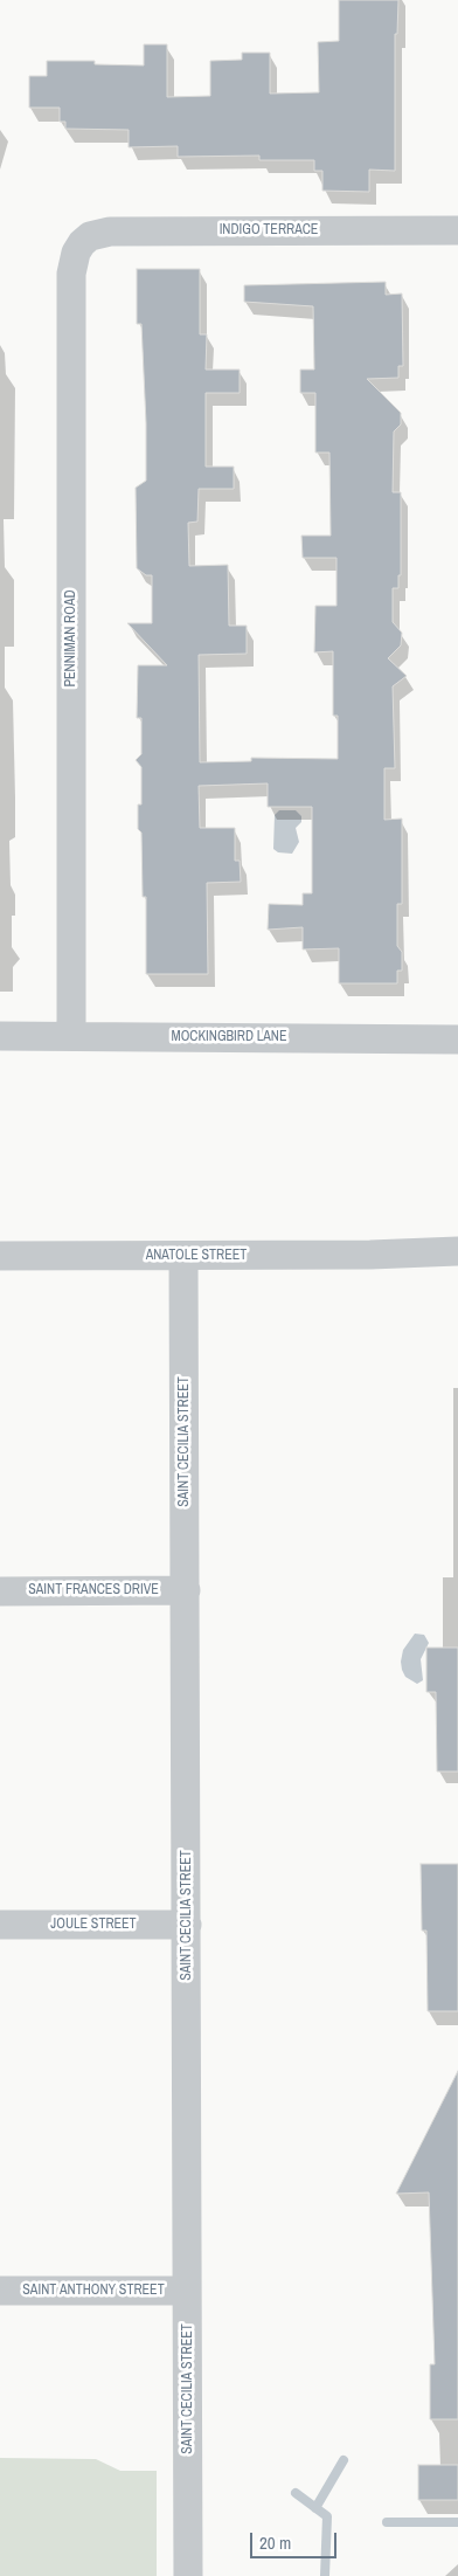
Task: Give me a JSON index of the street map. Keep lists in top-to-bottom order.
{
  "streets": {
    "street": [
      "INDIGO TERRACE",
      "PENNIMAN ROAD",
      "MOCKINGBIRD LANE",
      "ANATOLE STREET",
      "SAINT CECILIA STREET",
      "SAINT FRANCES DRIVE",
      "JOULE STREET",
      "SAINT ANTHONY STREET"
    ]
  },
  "crossings": [
    ["INDIGO TERRACE", "PENNIMAN ROAD"],
    ["PENNIMAN ROAD", "MOCKINGBIRD LANE"],
    ["ANATOLE STREET", "SAINT CECILIA STREET"],
    ["SAINT CECILIA STREET", "SAINT FRANCES DRIVE"],
    ["SAINT CECILIA STREET", "JOULE STREET"],
    ["SAINT CECILIA STREET", "SAINT ANTHONY STREET"]
  ],
  "scale_bar": "20 m"
}
